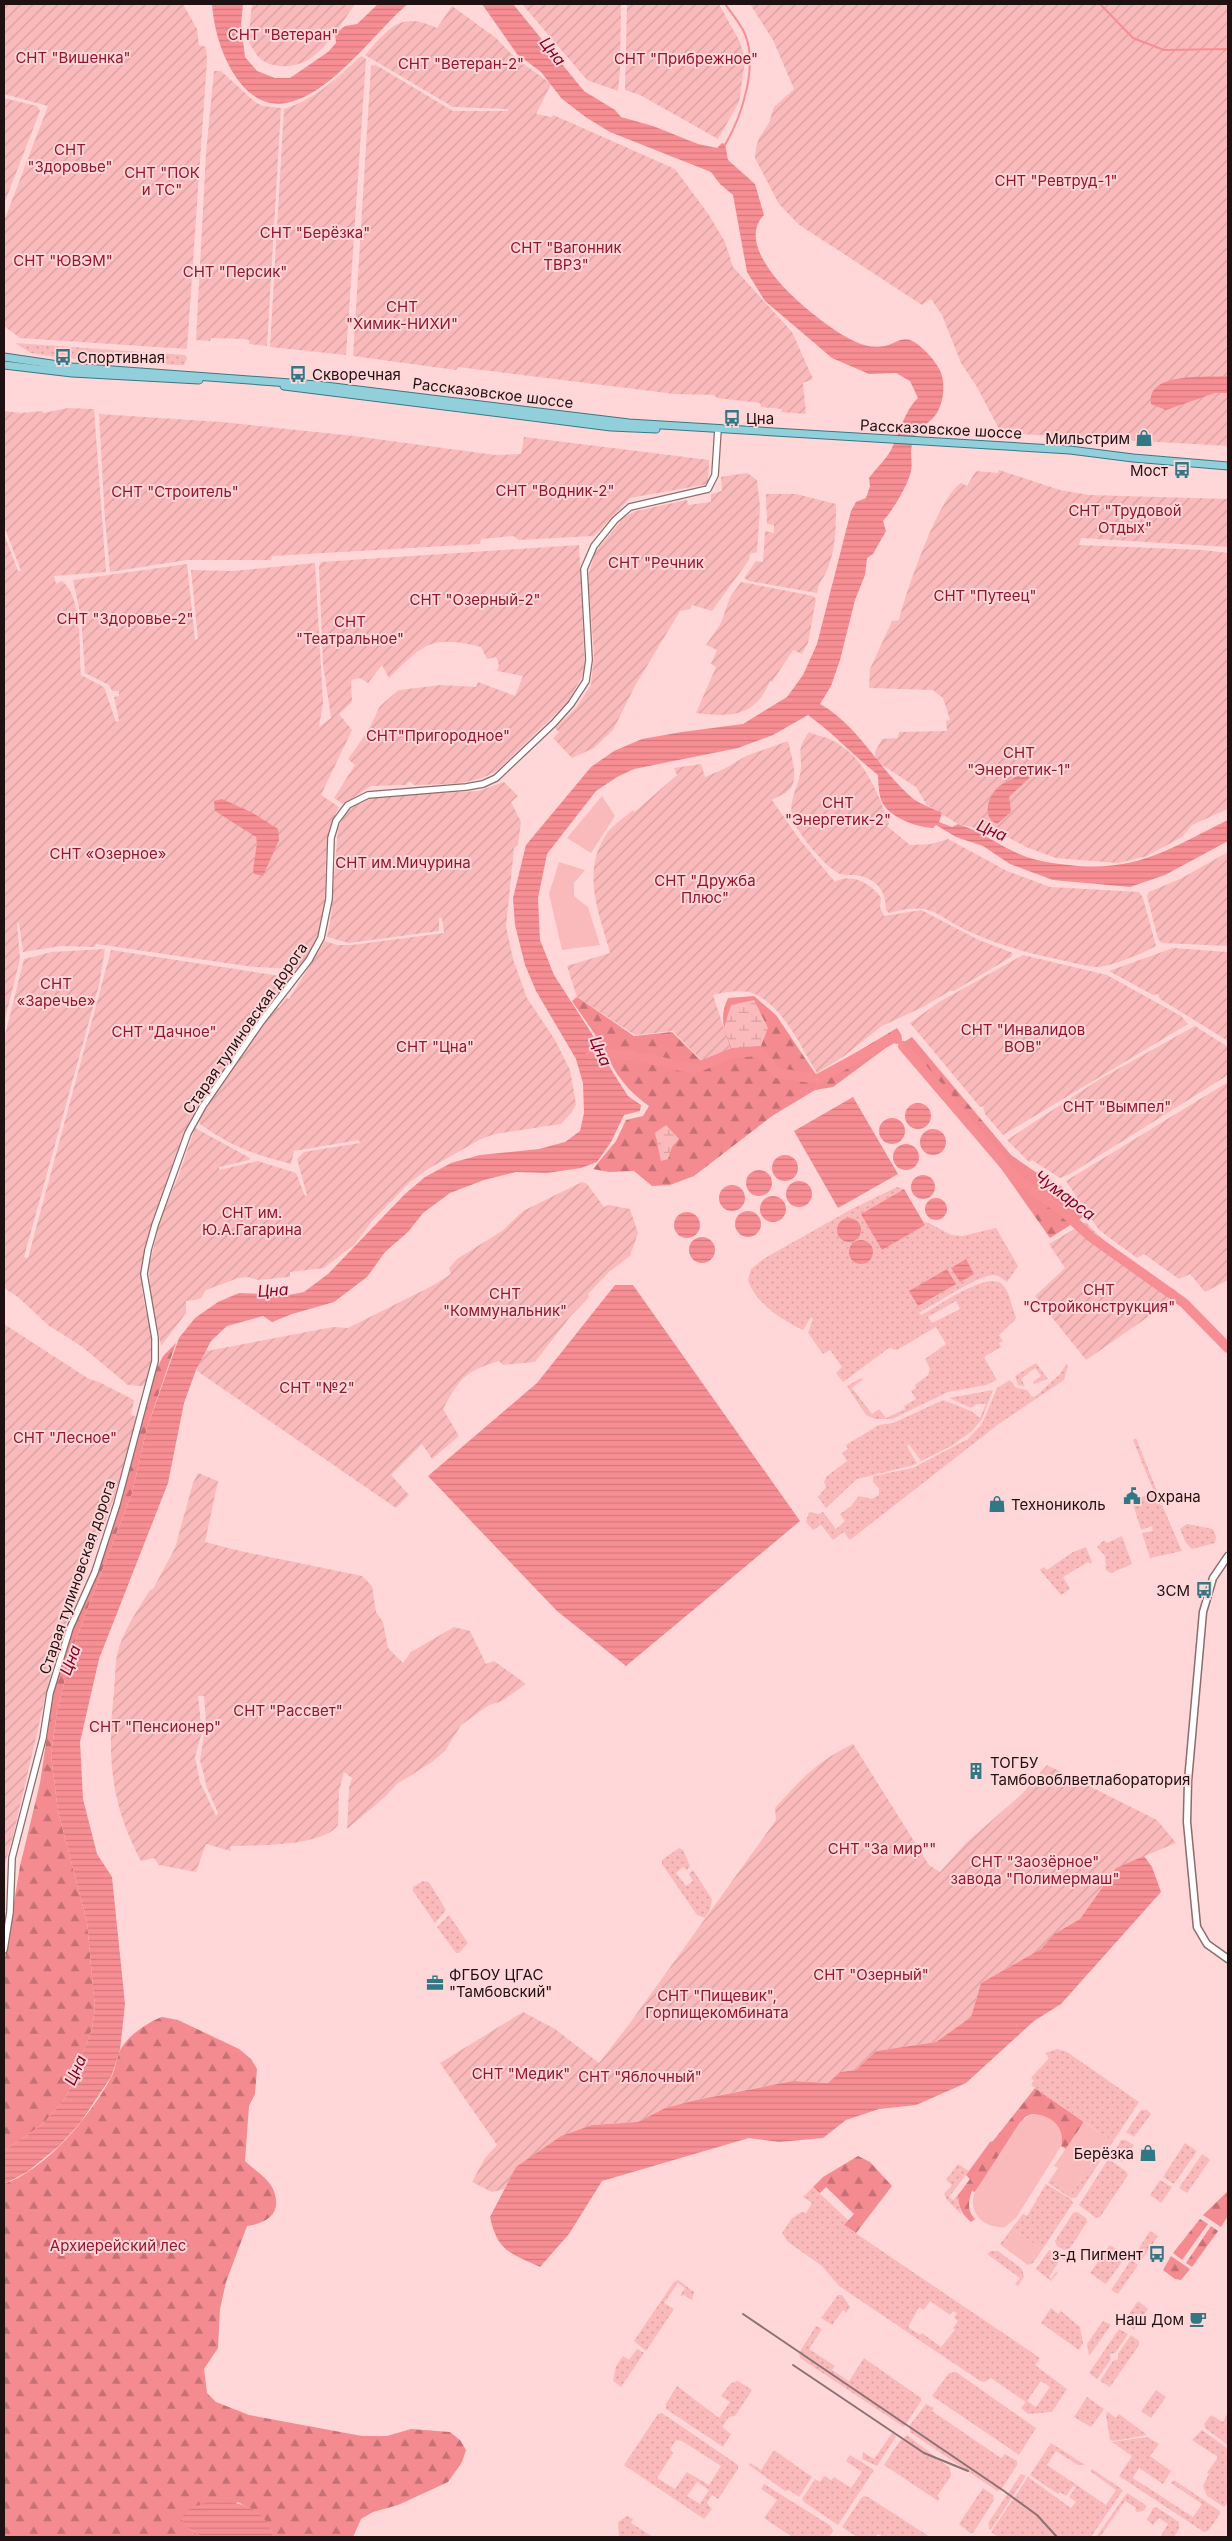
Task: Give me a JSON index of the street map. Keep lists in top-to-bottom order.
{
  "streets": {
    "main road": ["Рассказовское шоссе"],
    "street": ["Старая тулиновская дорога"]
  },
  "crossings": [
    ["Рассказовское шоссе", "Старая тулиновская дорога"]
  ],
  "water": ["Цна", "Чумарса"],
  "parks": [
    "СНТ \"Ветеран\"",
    "СНТ \"Вишенка\"",
    "СНТ \"Прибрежное\"",
    "СНТ \"Ветеран-2\"",
    "СНТ \"Здоровье\"",
    "СНТ \"ПОК и ТС\"",
    "СНТ \"Ревтруд-1\"",
    "СНТ \"Берёзка\"",
    "СНТ \"Вагонник ТВРЗ\"",
    "СНТ \"ЮВЭМ\"",
    "СНТ \"Персик\"",
    "СНТ \"Химик-НИХИ\"",
    "СНТ \"Водник-2\"",
    "СНТ \"Строитель\"",
    "СНТ \"Трудовой Отдых\"",
    "СНТ \"Речник",
    "СНТ \"Путеец\"",
    "СНТ \"Озерный-2\"",
    "СНТ \"Здоровье-2\"",
    "СНТ \"Театральное\"",
    "СНТ\"Пригородное\"",
    "СНТ \"Энергетик-1\"",
    "СНТ \"Энергетик-2\"",
    "СНТ «Озерное»",
    "СНТ им.Мичурина",
    "СНТ \"Дружба Плюс\"",
    "СНТ «Заречье»",
    "СНТ \"Инвалидов ВОВ\"",
    "СНТ \"Дачное\"",
    "СНТ \"Цна\"",
    "СНТ \"Вымпел\"",
    "СНТ им. Ю.А.Гагарина",
    "СНТ \"Стройконструкция\"",
    "СНТ \"Коммунальник\"",
    "СНТ \"№2\"",
    "СНТ \"Лесное\"",
    "СНТ \"Рассвет\"",
    "СНТ \"Пенсионер\"",
    "СНТ \"За мир\"\"",
    "СНТ \"Заозёрное\" завода \"Полимермаш\"",
    "СНТ \"Озерный\"",
    "СНТ \"Пищевик\", Горпищекомбината",
    "СНТ \"Медик\"",
    "СНТ \"Яблочный\"",
    "Архиерейский лес"
  ],
  "places": {
    "bus stop": [
      "Спортивная",
      "Скворечная",
      "Цна",
      "Мост",
      "ЗСМ",
      "з-д Пигмент"
    ],
    "shop": ["Мильстрим", "Технониколь", "Берёзка"],
    "public building": ["Охрана"],
    "building": ["ТОГБУ Тамбовоблветлаборатория"],
    "office": ["ФГБОУ ЦГАС \"Тамбовский\""],
    "cafe": ["Наш Дом"]
  }
}
